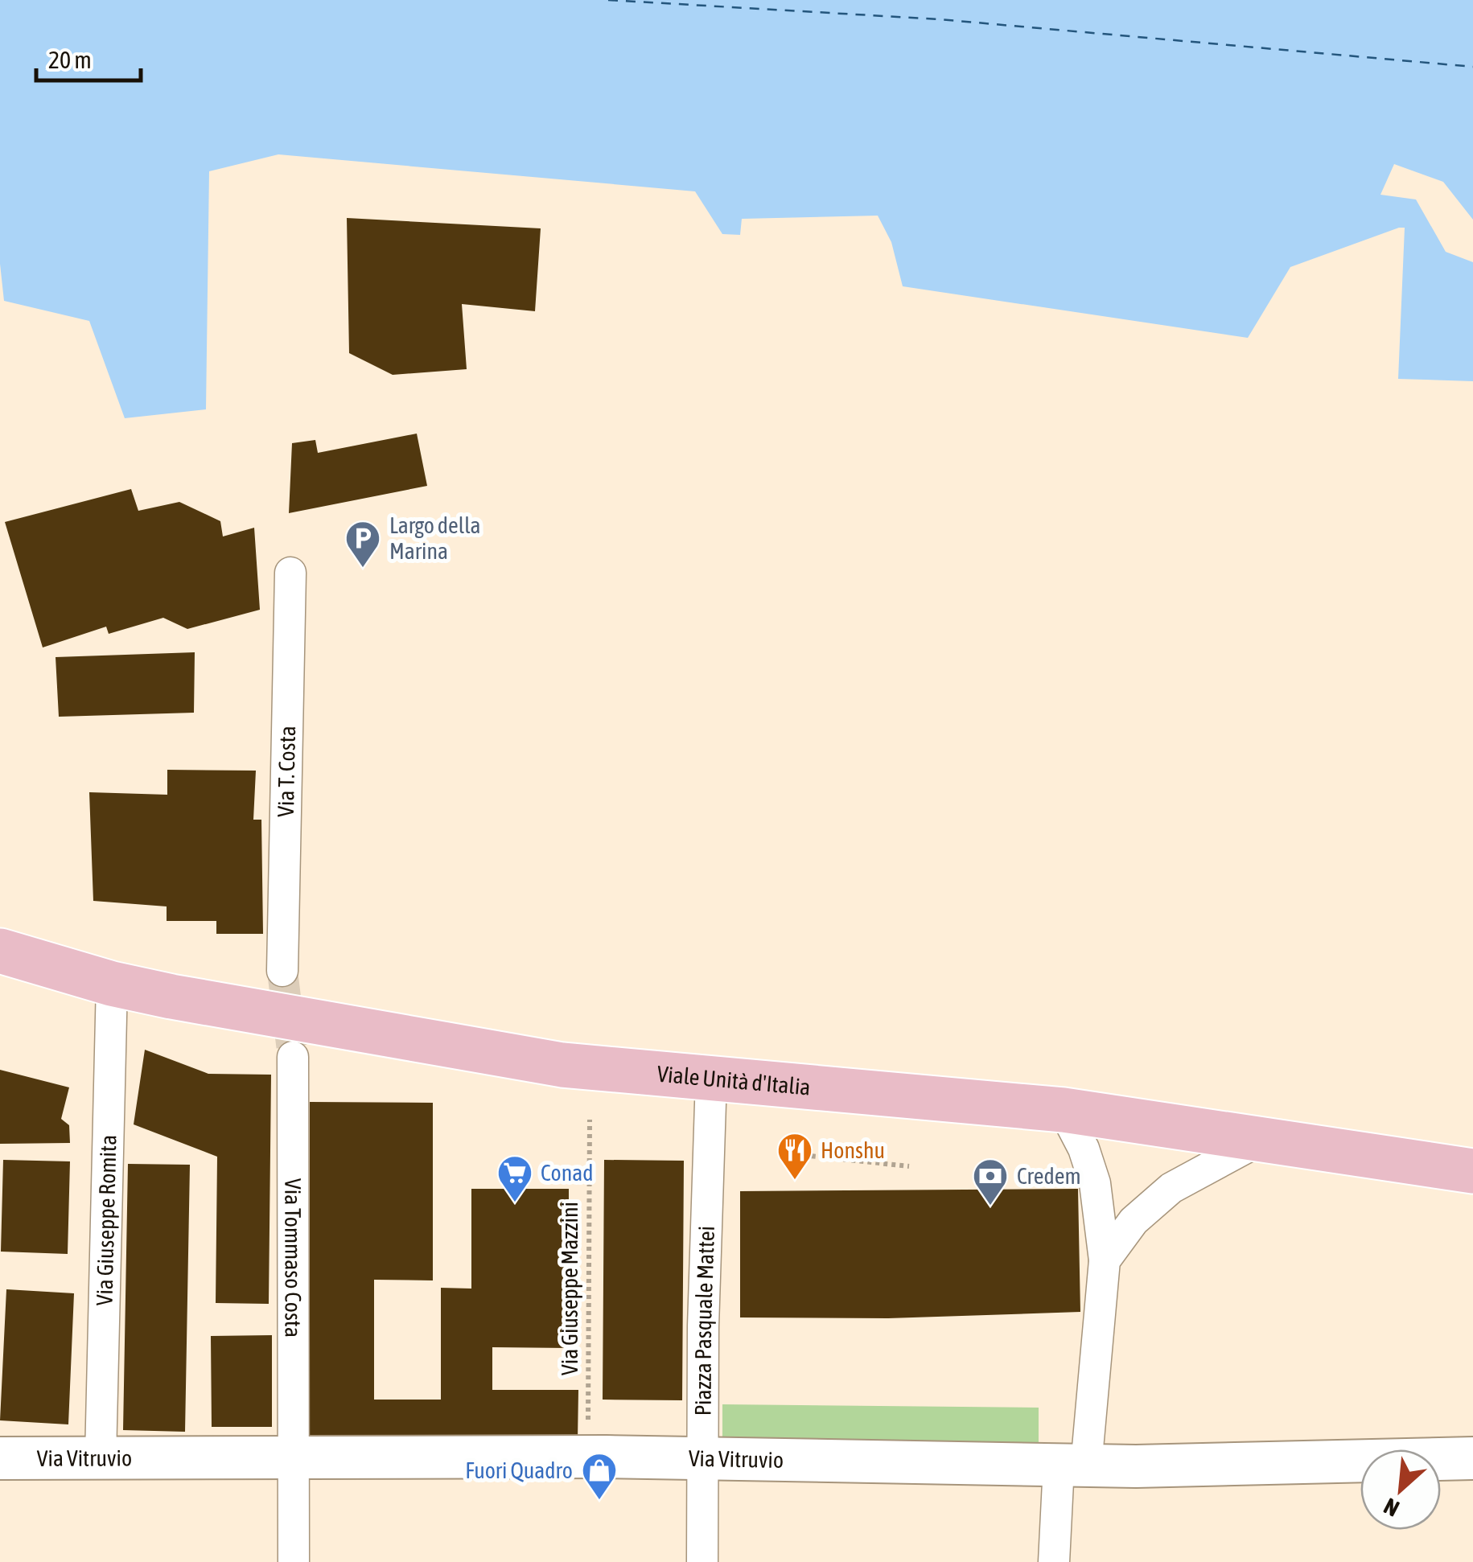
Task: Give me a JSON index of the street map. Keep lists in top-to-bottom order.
{
  "streets": {
    "main road": ["Viale Unità d'Italia"],
    "street": [
      "Via T. Costa",
      "Via Giuseppe Romita",
      "Via Tommaso Costa",
      "Piazza Pasquale Mattei",
      "Via Vitruvio"
    ],
    "path": ["Via Giuseppe Mazzini"]
  },
  "crossings": [
    ["Viale Unità d'Italia", "Via Giuseppe Romita"],
    ["Viale Unità d'Italia", "Piazza Pasquale Mattei"],
    ["Via Giuseppe Romita", "Via Vitruvio"],
    ["Via Tommaso Costa", "Via Vitruvio"],
    ["Via Giuseppe Mazzini", "Via Vitruvio"],
    ["Piazza Pasquale Mattei", "Via Vitruvio"]
  ],
  "places": {
    "parking": ["Largo della Marina"],
    "restaurant": ["Honshu"],
    "supermarket": ["Conad"],
    "bank": ["Credem"],
    "shop": ["Fuori Quadro"]
  },
  "scale_bar": "20 m",
  "north": "bottom left"
}
